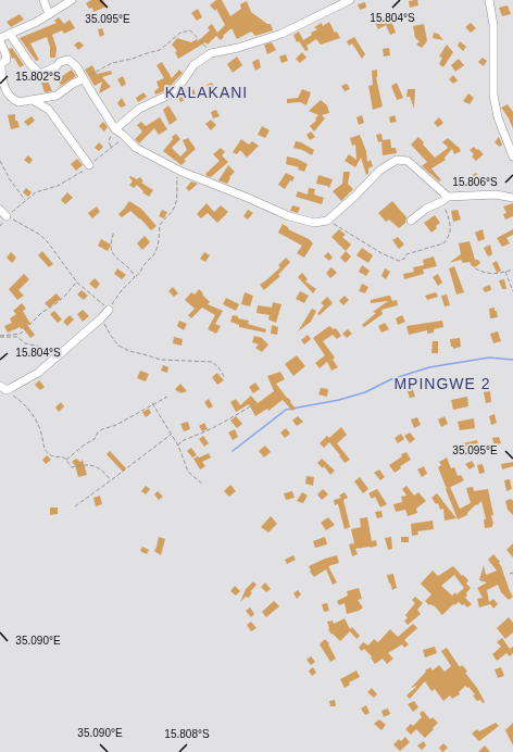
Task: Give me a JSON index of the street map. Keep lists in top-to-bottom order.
{
  "districts": ["KALAKANI", "MPINGWE 2"],
  "coordinates": [
    "15.804°S",
    "35.095°E",
    "15.802°S",
    "15.806°S",
    "35.090°E",
    "15.808°S"
  ]
}
